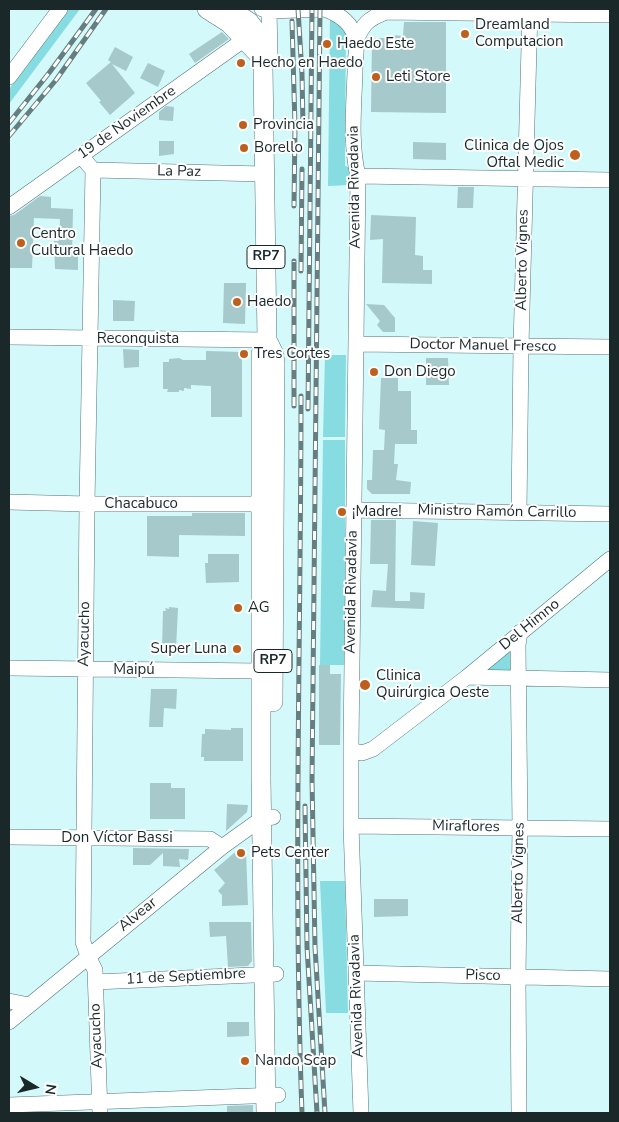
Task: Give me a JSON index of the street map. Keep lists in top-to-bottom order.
{
  "streets": {
    "main road": ["RP7"],
    "street": [
      "19 de Noviembre",
      "La Paz",
      "Avenida Rivadavia",
      "Alberto Vignes",
      "Reconquista",
      "Doctor Manuel Fresco",
      "Chacabuco",
      "Ministro Ramón Carrillo",
      "Del Himno",
      "Ayacucho",
      "Maipú",
      "Miraflores",
      "Don Víctor Bassi",
      "Alvear",
      "Pisco",
      "11 de Septiembre"
    ]
  },
  "crossings": [
    ["La Paz", "RP7"],
    ["La Paz", "Ayacucho"],
    ["Avenida Rivadavia", "Doctor Manuel Fresco"],
    ["Avenida Rivadavia", "Ministro Ramón Carrillo"],
    ["Avenida Rivadavia", "Del Himno"],
    ["Avenida Rivadavia", "Miraflores"],
    ["Avenida Rivadavia", "Pisco"],
    ["RP7", "Reconquista"],
    ["RP7", "Chacabuco"],
    ["RP7", "Maipú"],
    ["RP7", "Alvear"],
    ["RP7", "11 de Septiembre"],
    ["Alberto Vignes", "Doctor Manuel Fresco"],
    ["Alberto Vignes", "Ministro Ramón Carrillo"],
    ["Alberto Vignes", "Del Himno"],
    ["Alberto Vignes", "Miraflores"],
    ["Alberto Vignes", "Pisco"],
    ["Reconquista", "Ayacucho"],
    ["Chacabuco", "Ayacucho"],
    ["Ayacucho", "Maipú"],
    ["Ayacucho", "Don Víctor Bassi"],
    ["Ayacucho", "Alvear"],
    ["Ayacucho", "11 de Septiembre"],
    ["Don Víctor Bassi", "Alvear"]
  ],
  "places": [
    "Dreamland Computacion",
    "Haedo Este",
    "Hecho en Haedo",
    "Leti Store",
    "Provincia",
    "Borello",
    "Clinica de Ojos Oftal Medic",
    "Centro Cultural Haedo",
    "Haedo",
    "Tres Cortes",
    "Don Diego",
    "¡Madre!",
    "AG",
    "Super Luna",
    "Clinica Quirúrgica Oeste",
    "Pets Center",
    "Nando Scap"
  ],
  "north": "right"
}
